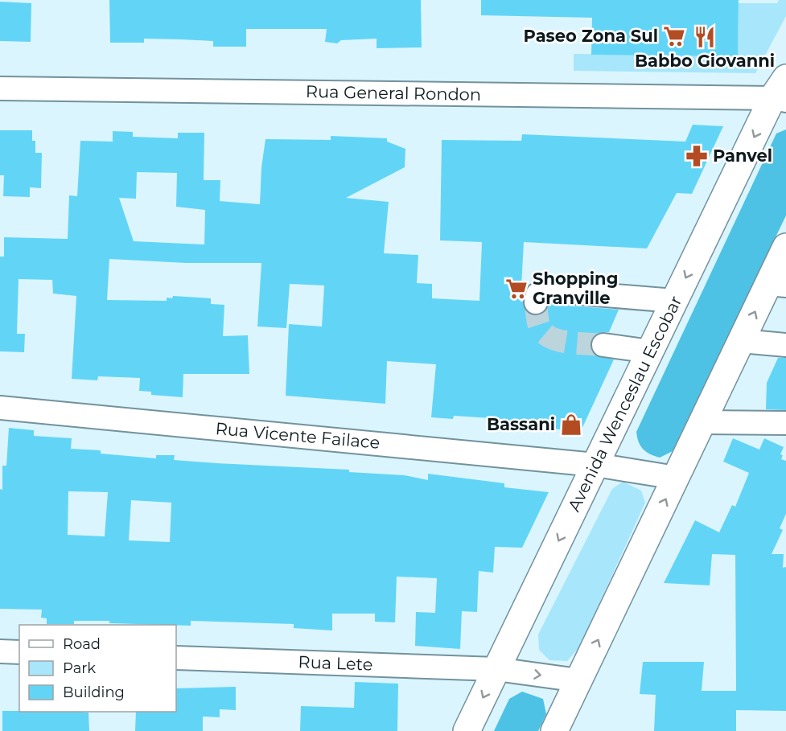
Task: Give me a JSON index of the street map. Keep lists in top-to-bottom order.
{
  "streets": {
    "main road": ["Avenida Wenceslau Escobar"],
    "street": ["Rua General Rondon", "Rua Vicente Failace", "Rua Lete"]
  },
  "crossings": [
    ["Rua General Rondon", "Avenida Wenceslau Escobar"],
    ["Avenida Wenceslau Escobar", "Rua Vicente Failace"],
    ["Avenida Wenceslau Escobar", "Rua Lete"]
  ],
  "places": {
    "supermarket": ["Paseo Zona Sul", "Shopping Granville"],
    "restaurant": ["Babbo Giovanni"],
    "pharmacy": ["Panvel"],
    "shop": ["Bassani"]
  },
  "legend": ["Road", "Park", "Building"]
}
